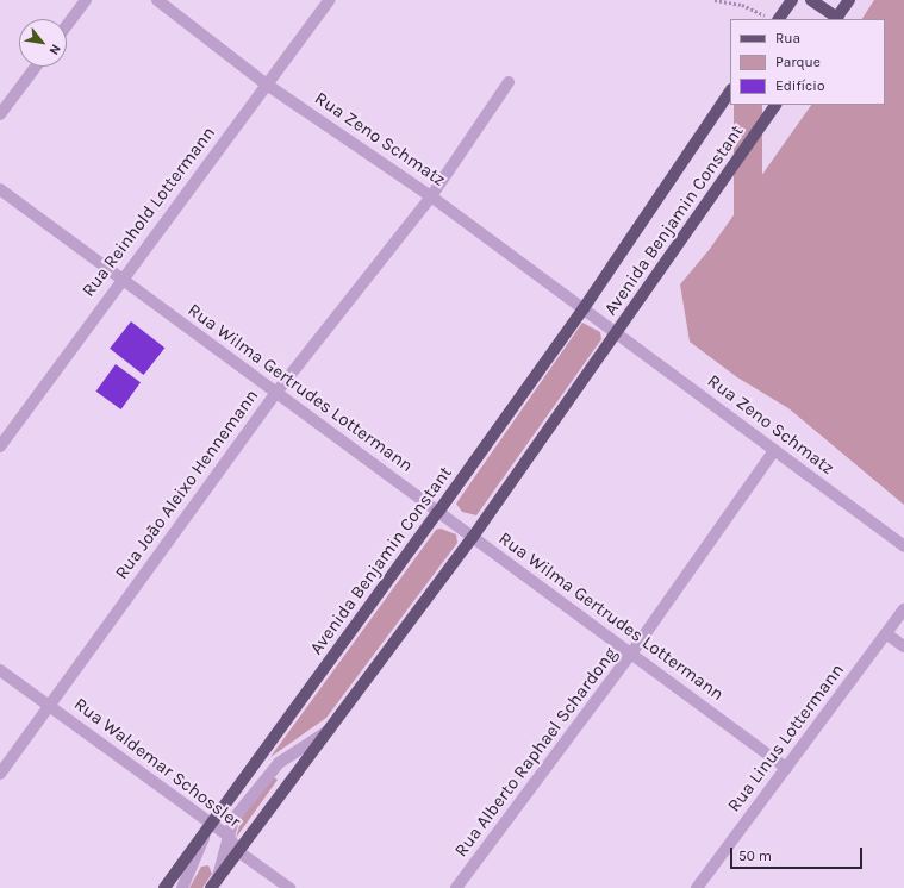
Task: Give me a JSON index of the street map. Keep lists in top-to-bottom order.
{
  "streets": {
    "main road": ["Avenida Benjamin Constant"],
    "street": [
      "Rua Zeno Schmatz",
      "Rua Reinhold Lottermann",
      "Rua Wilma Gertrudes Lottermann",
      "Rua João Aleixo Hennemann",
      "Rua Linus Lottermann",
      "Rua Alberto Raphael Schardong",
      "Rua Waldemar Schossler"
    ]
  },
  "crossings": [
    ["Rua Zeno Schmatz", "Rua Reinhold Lottermann"],
    ["Rua Zeno Schmatz", "Avenida Benjamin Constant"],
    ["Rua Zeno Schmatz", "Rua João Aleixo Hennemann"],
    ["Rua Zeno Schmatz", "Rua Alberto Raphael Schardong"],
    ["Rua Reinhold Lottermann", "Rua Wilma Gertrudes Lottermann"],
    ["Avenida Benjamin Constant", "Rua Wilma Gertrudes Lottermann"],
    ["Avenida Benjamin Constant", "Rua Waldemar Schossler"],
    ["Rua Wilma Gertrudes Lottermann", "Rua João Aleixo Hennemann"],
    ["Rua Wilma Gertrudes Lottermann", "Rua Linus Lottermann"],
    ["Rua Wilma Gertrudes Lottermann", "Rua Alberto Raphael Schardong"],
    ["Rua João Aleixo Hennemann", "Rua Waldemar Schossler"]
  ],
  "legend": ["Rua", "Parque", "Edifício"],
  "scale_bar": "50 m",
  "north": "bottom right"
}
